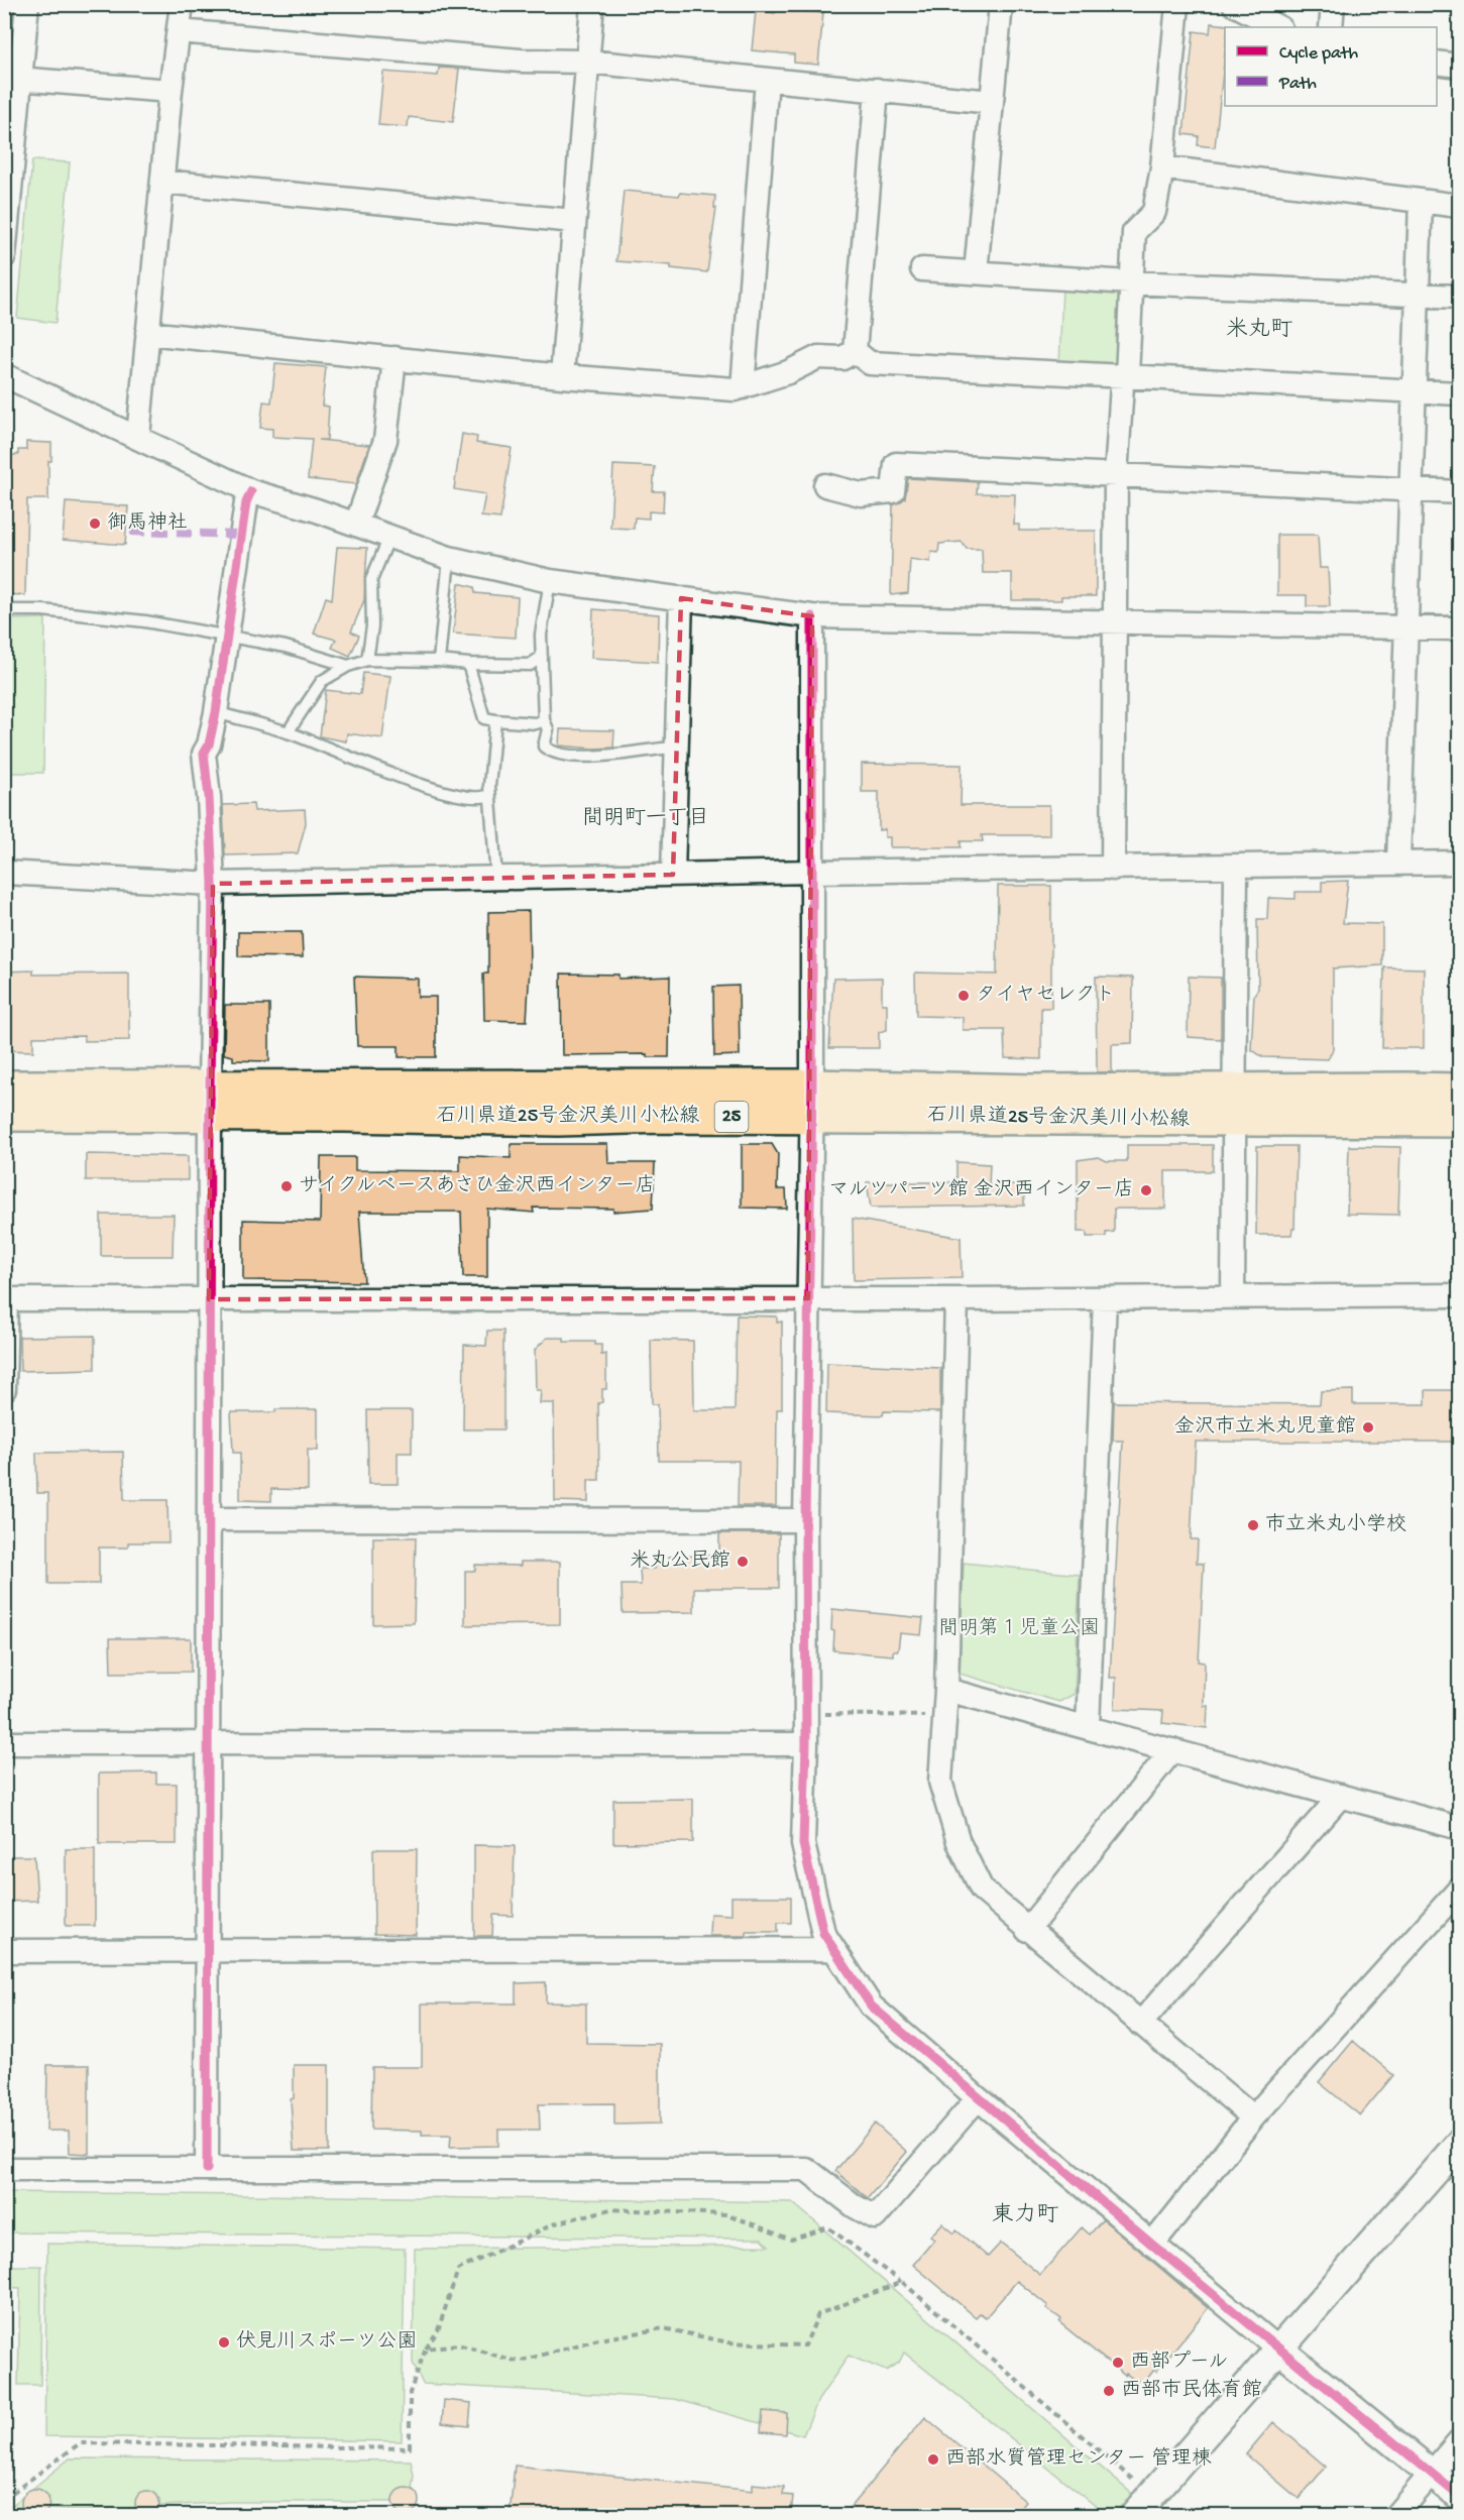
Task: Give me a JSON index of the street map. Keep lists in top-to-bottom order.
{
  "streets": {
    "main road": ["石川県道25号金沢美川小松線", "25"]
  },
  "districts": ["米丸町", "間明町一丁目", "東力町"],
  "parks": ["間明第１児童公園"],
  "places": [
    "御馬神社",
    "タイヤセレクト",
    "サイクルベースあさひ金沢西インター店",
    "マルツパーツ館 金沢西インター店",
    "金沢市立米丸児童館",
    "市立米丸小学校",
    "米丸公民館",
    "伏見川スポーツ公園",
    "西部プール",
    "西部市民体育館",
    "西部水質管理センター 管理棟"
  ],
  "legend": ["Cycle path", "Path"]
}
